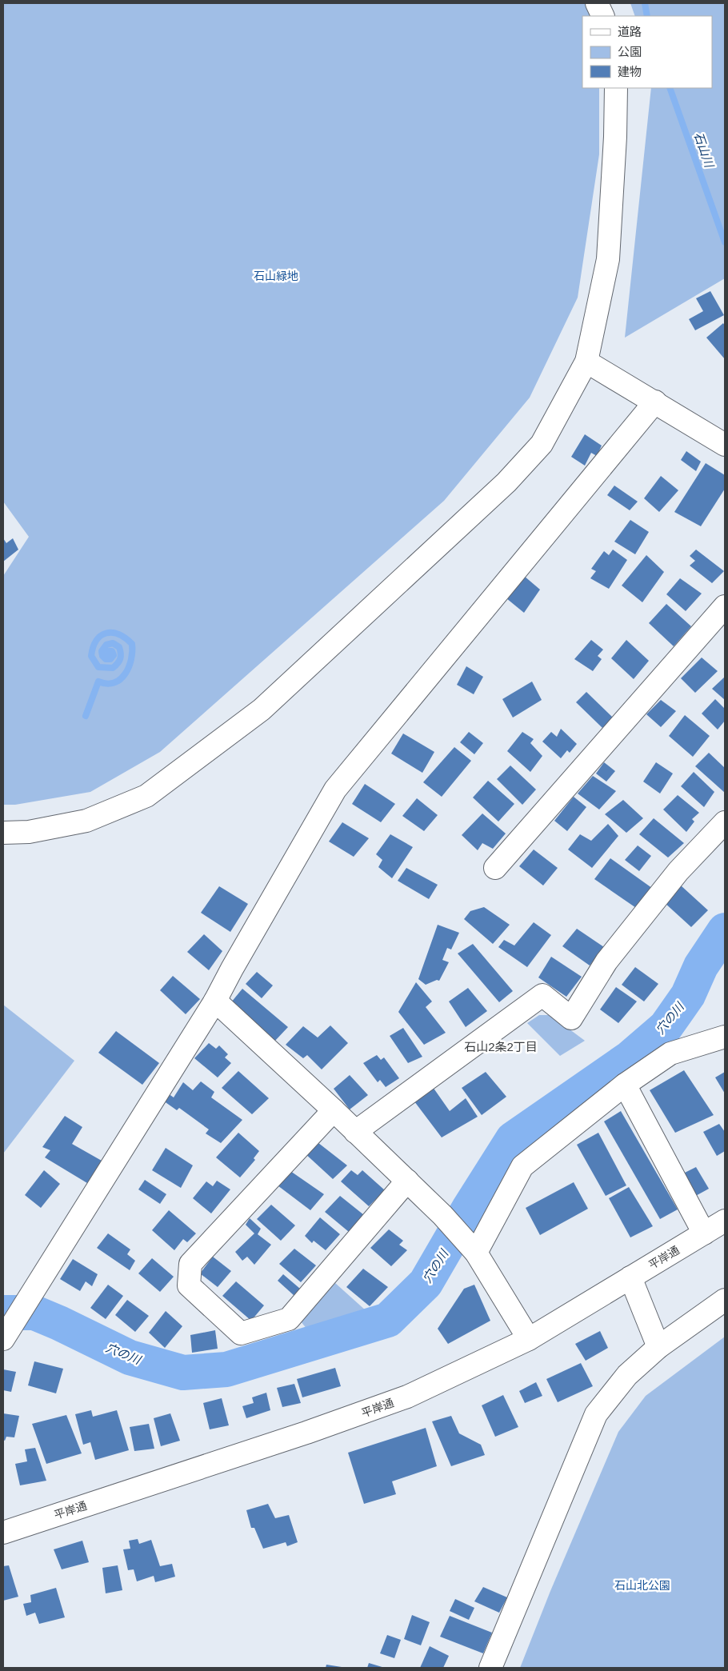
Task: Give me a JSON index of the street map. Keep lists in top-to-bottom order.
{
  "streets": {
    "street": ["平岸通"]
  },
  "districts": ["石山2条2丁目"],
  "water": ["石山川", "穴の川"],
  "parks": ["石山緑地", "石山北公園"],
  "legend": ["道路", "公園", "建物"]
}
